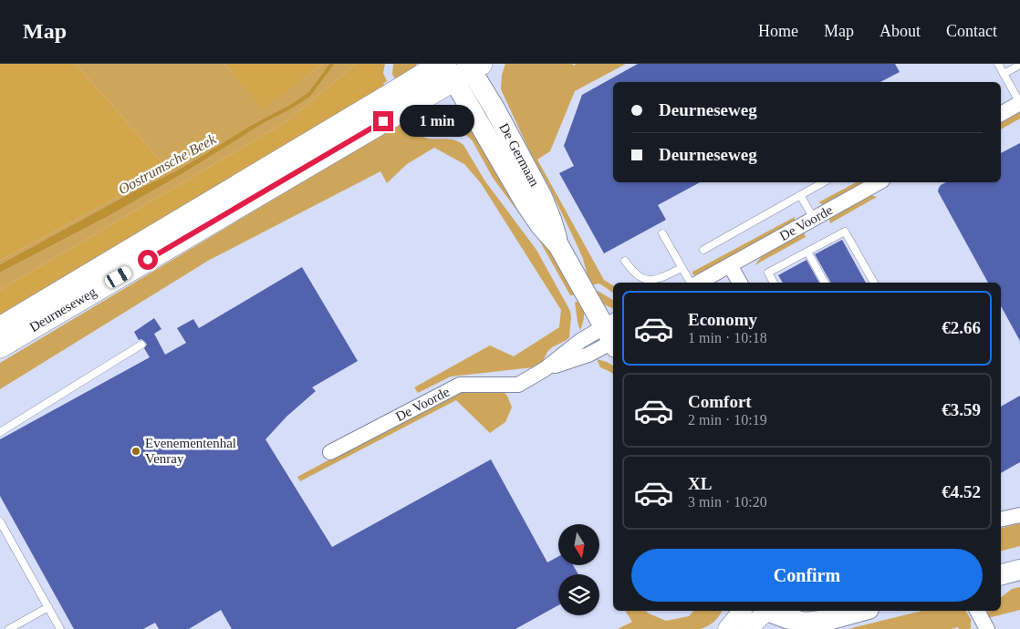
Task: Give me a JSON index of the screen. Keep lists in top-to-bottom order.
{
  "streets": {
    "main road": ["De Germaan", "Deurneseweg"],
    "street": ["De Voorde"]
  },
  "crossings": [
    ["De Germaan", "De Voorde"],
    ["De Germaan", "Deurneseweg"]
  ],
  "water": ["Oostrumsche Beek"],
  "places": ["Evenementenhal Venray"],
  "north": "bottom",
  "page": {
    "header": "Map",
    "nav": [
      "Home",
      "Map",
      "About",
      "Contact"
    ],
    "banner": ["Deurneseweg", "Deurneseweg"],
    "bubble": "1 min",
    "list": [
      {
        "name": "Economy",
        "note": "1 min · 10:18",
        "value": "€2.66"
      },
      {
        "name": "Comfort",
        "note": "2 min · 10:19",
        "value": "€3.59"
      },
      {
        "name": "XL",
        "note": "3 min · 10:20",
        "value": "€4.52"
      }
    ],
    "buttons": "Confirm"
  }
}
